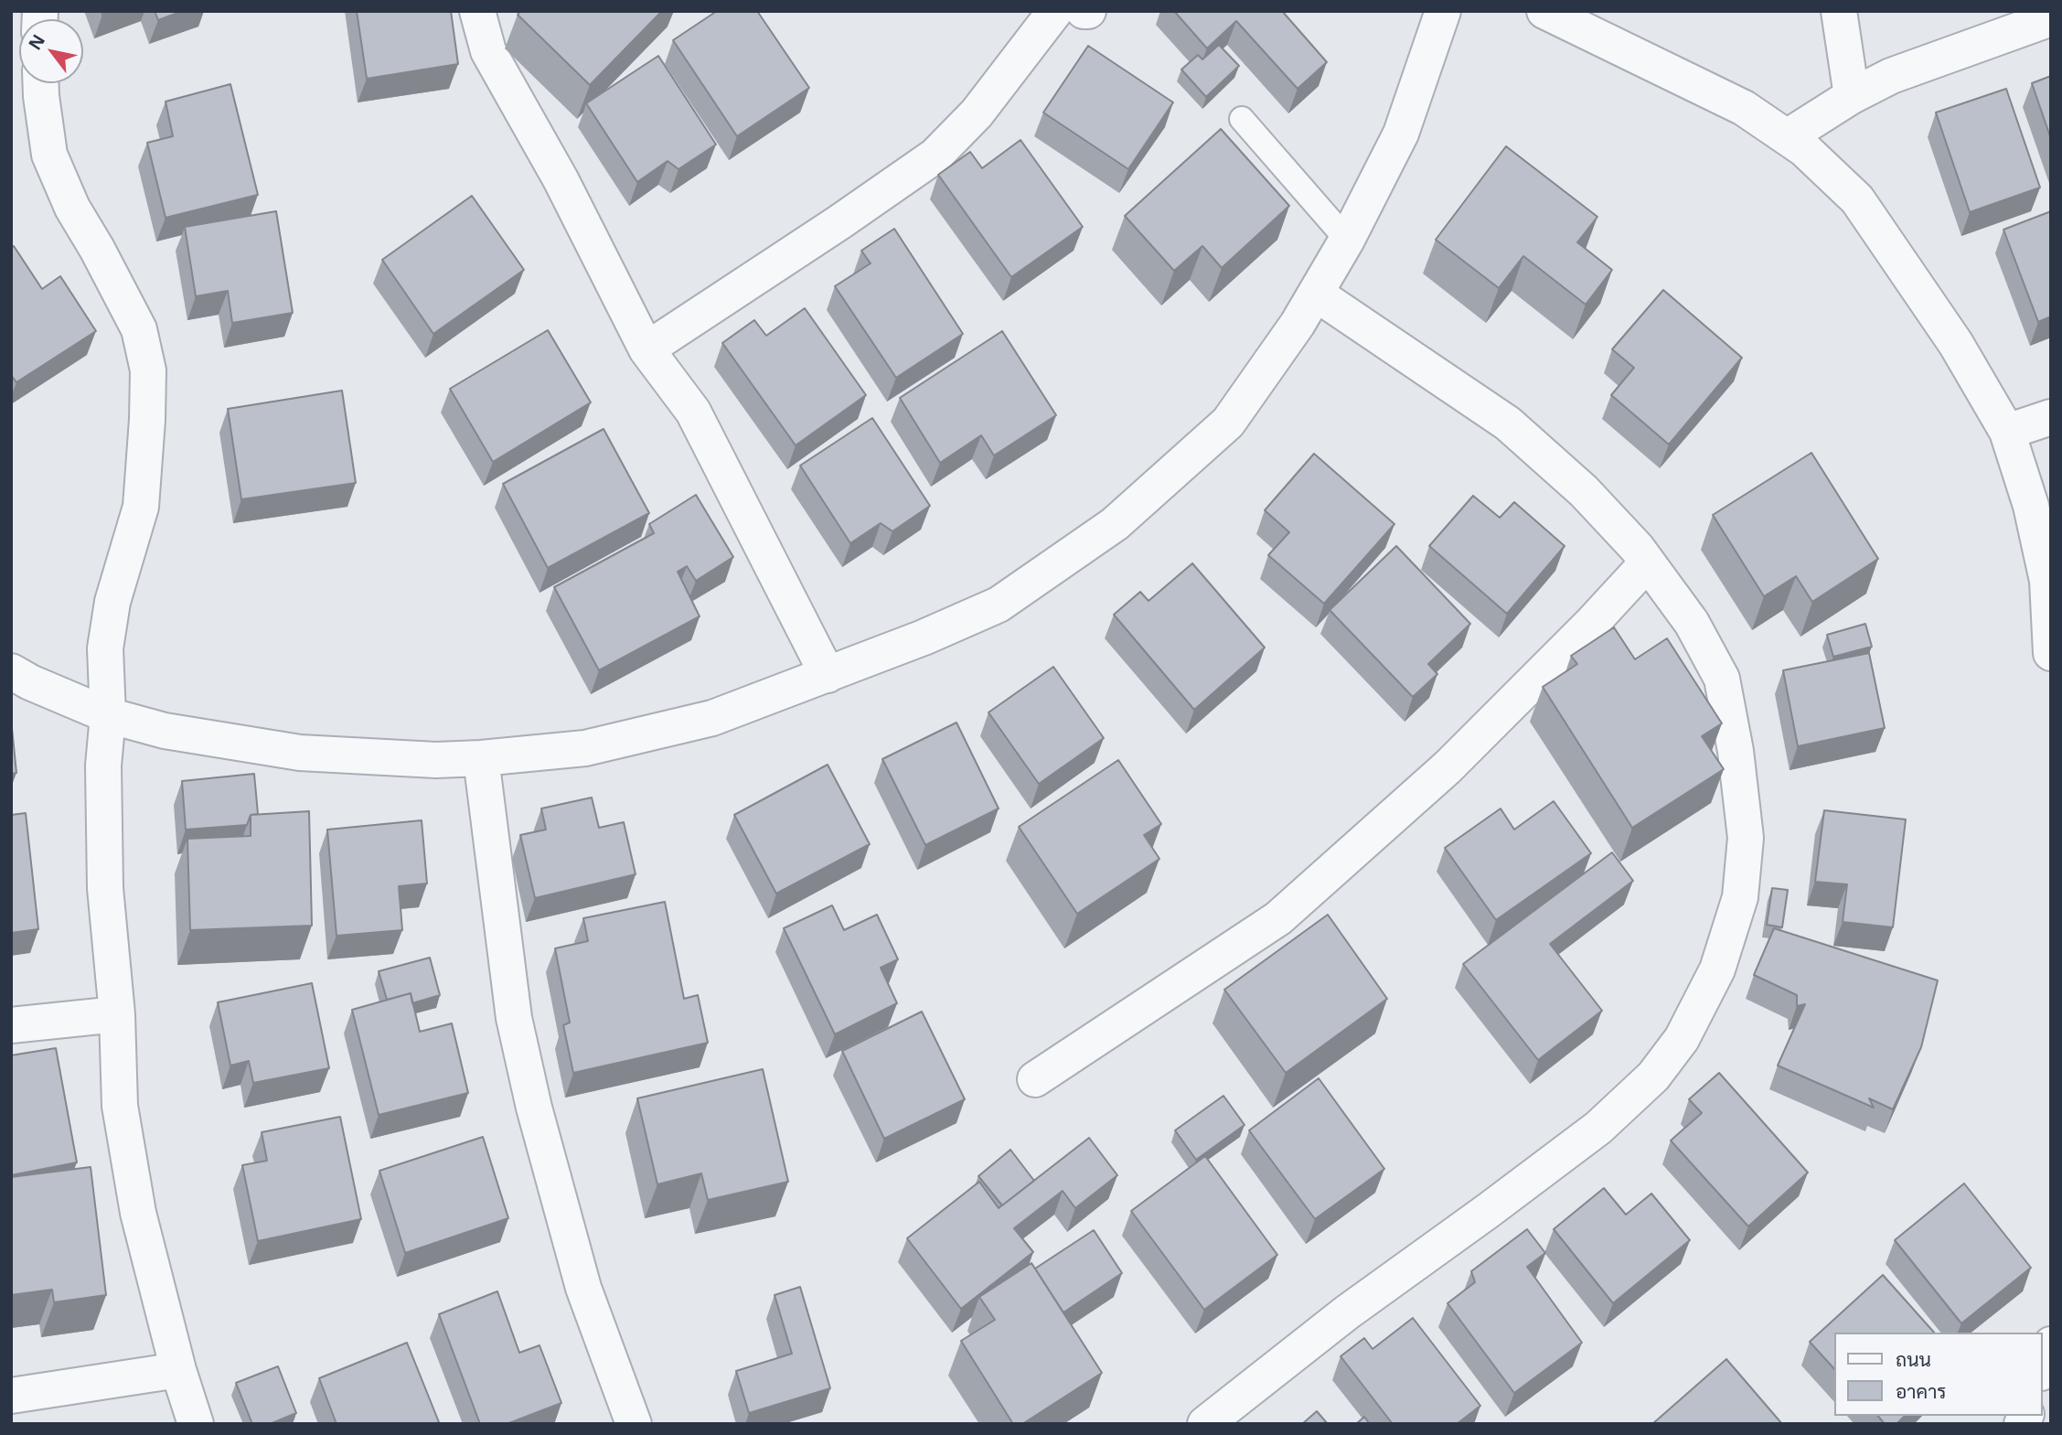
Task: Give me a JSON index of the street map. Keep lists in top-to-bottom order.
{
  "legend": ["ถนน", "อาคาร"],
  "north": "top left"
}
